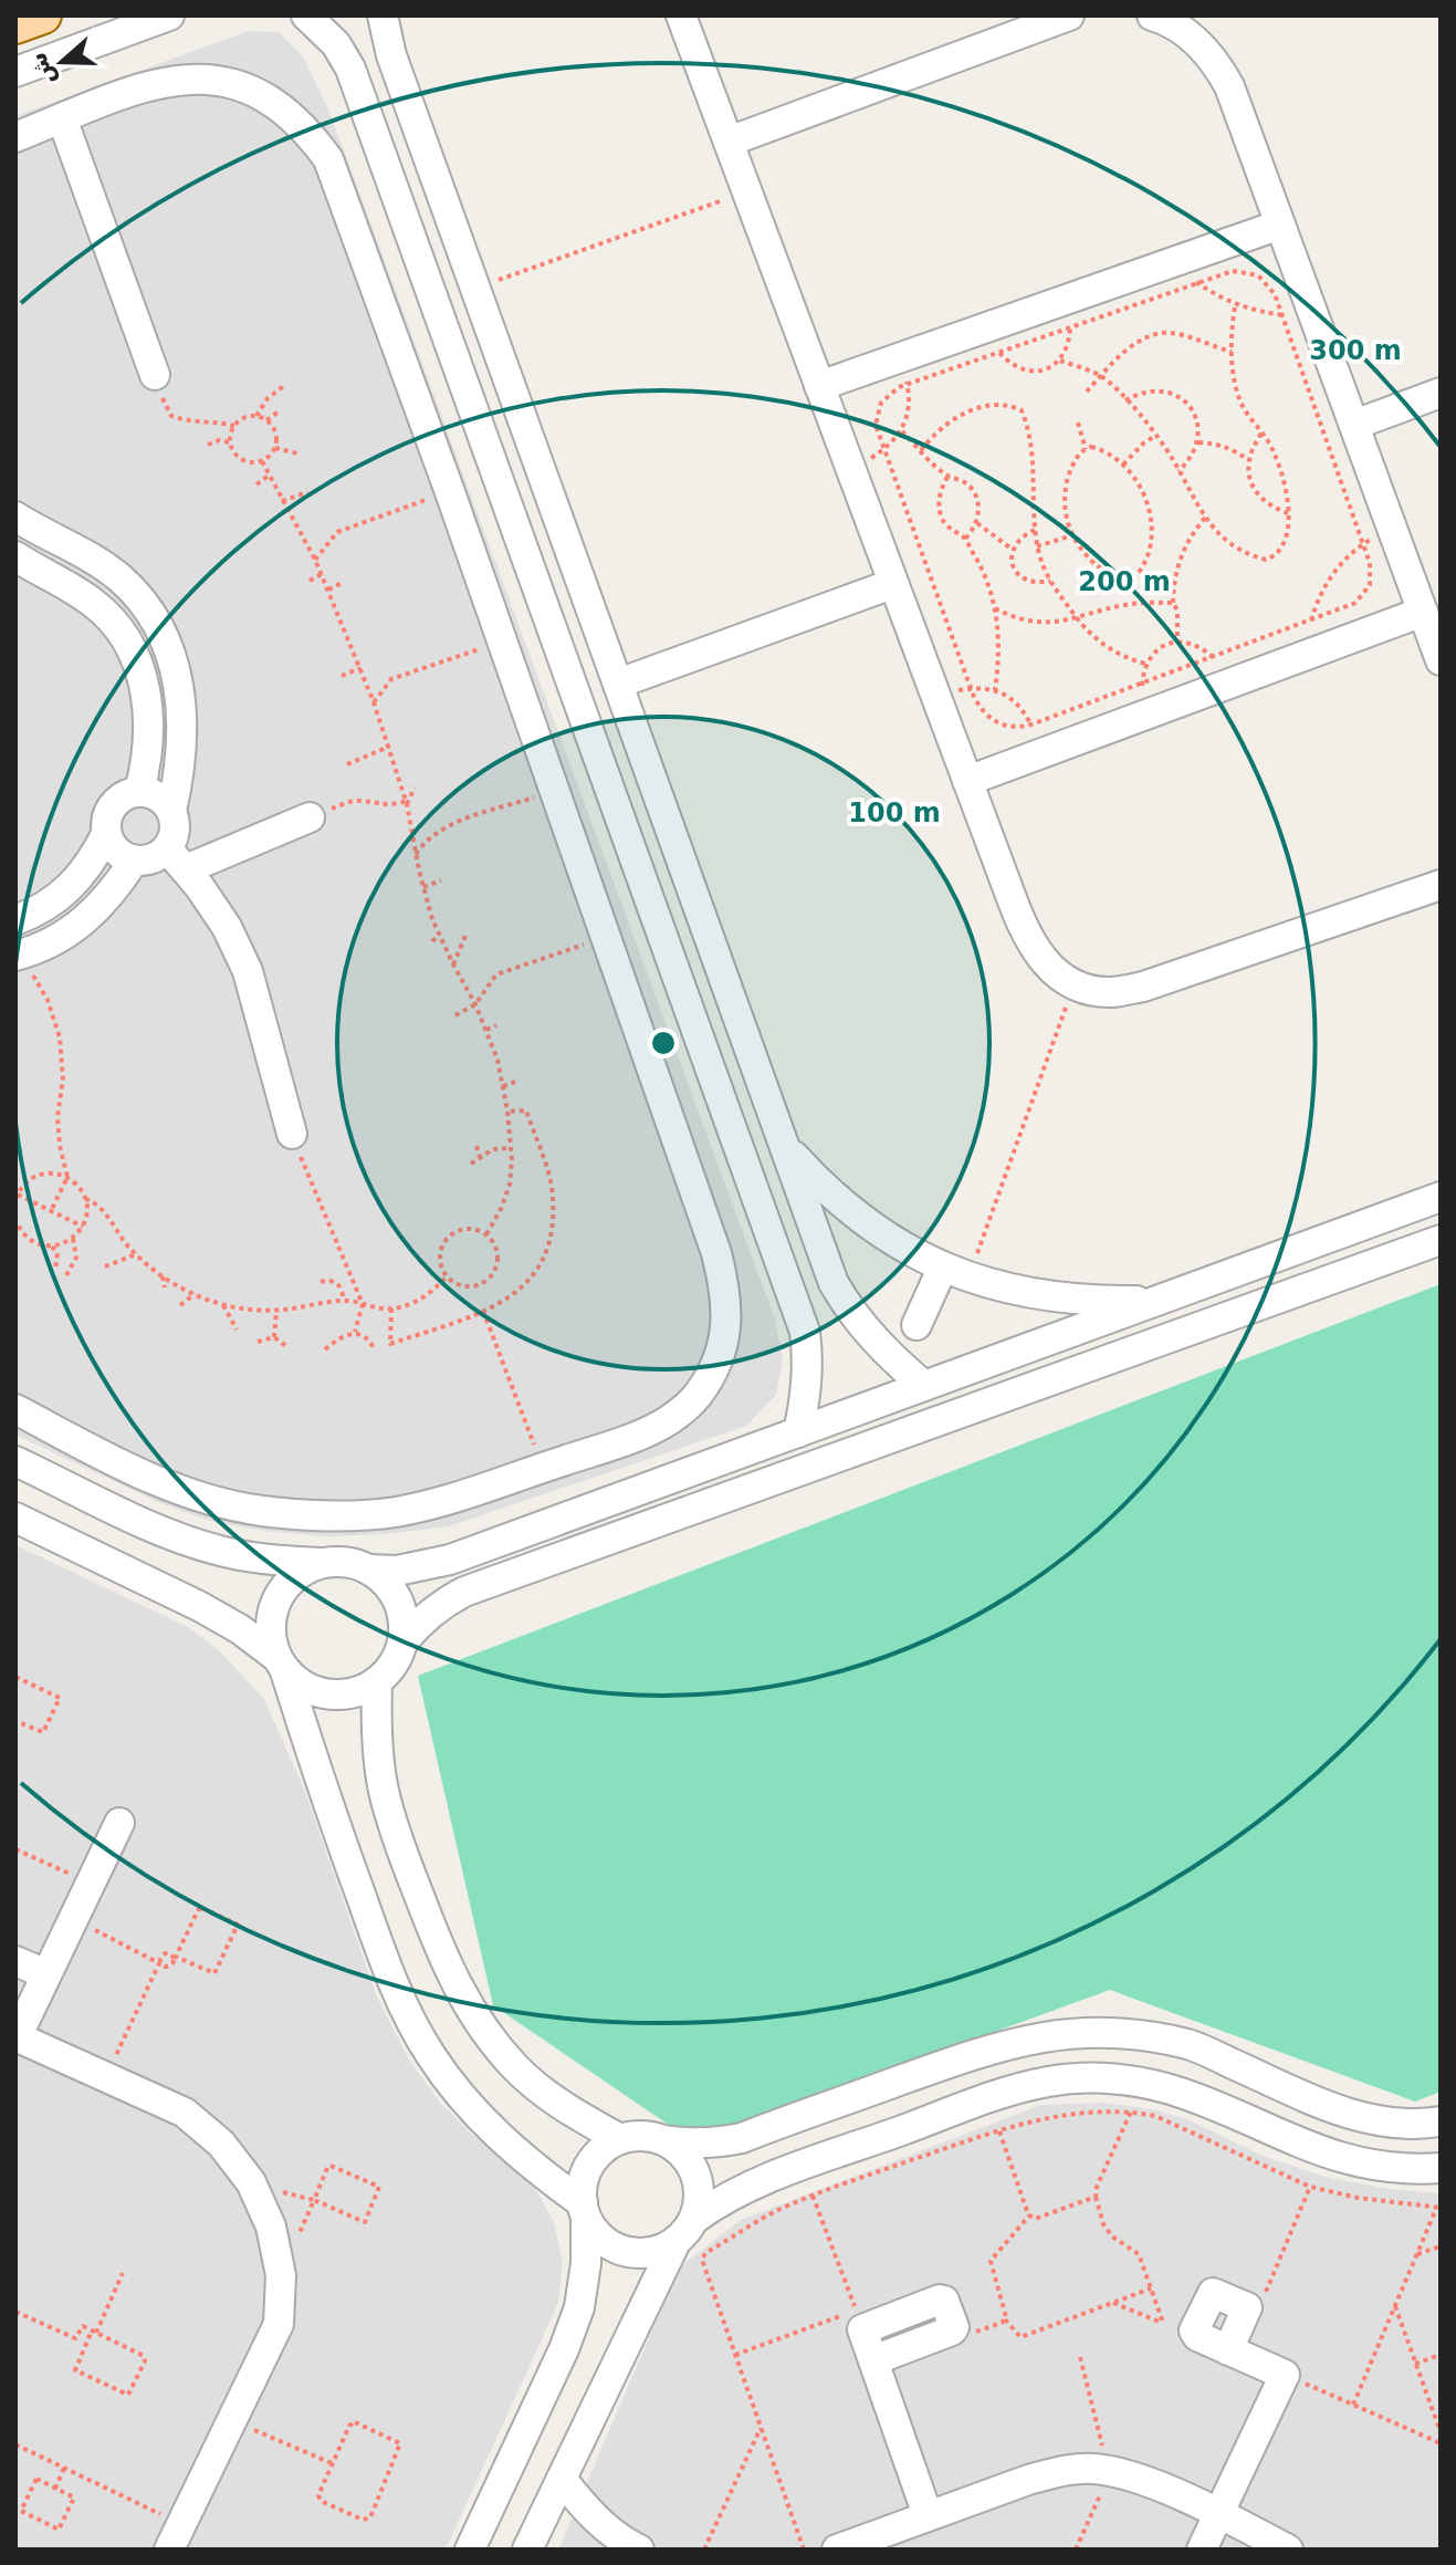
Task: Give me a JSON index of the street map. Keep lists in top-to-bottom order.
{
  "north": "left",
  "rings": ["300 m", "200 m", "100 m"]
}
